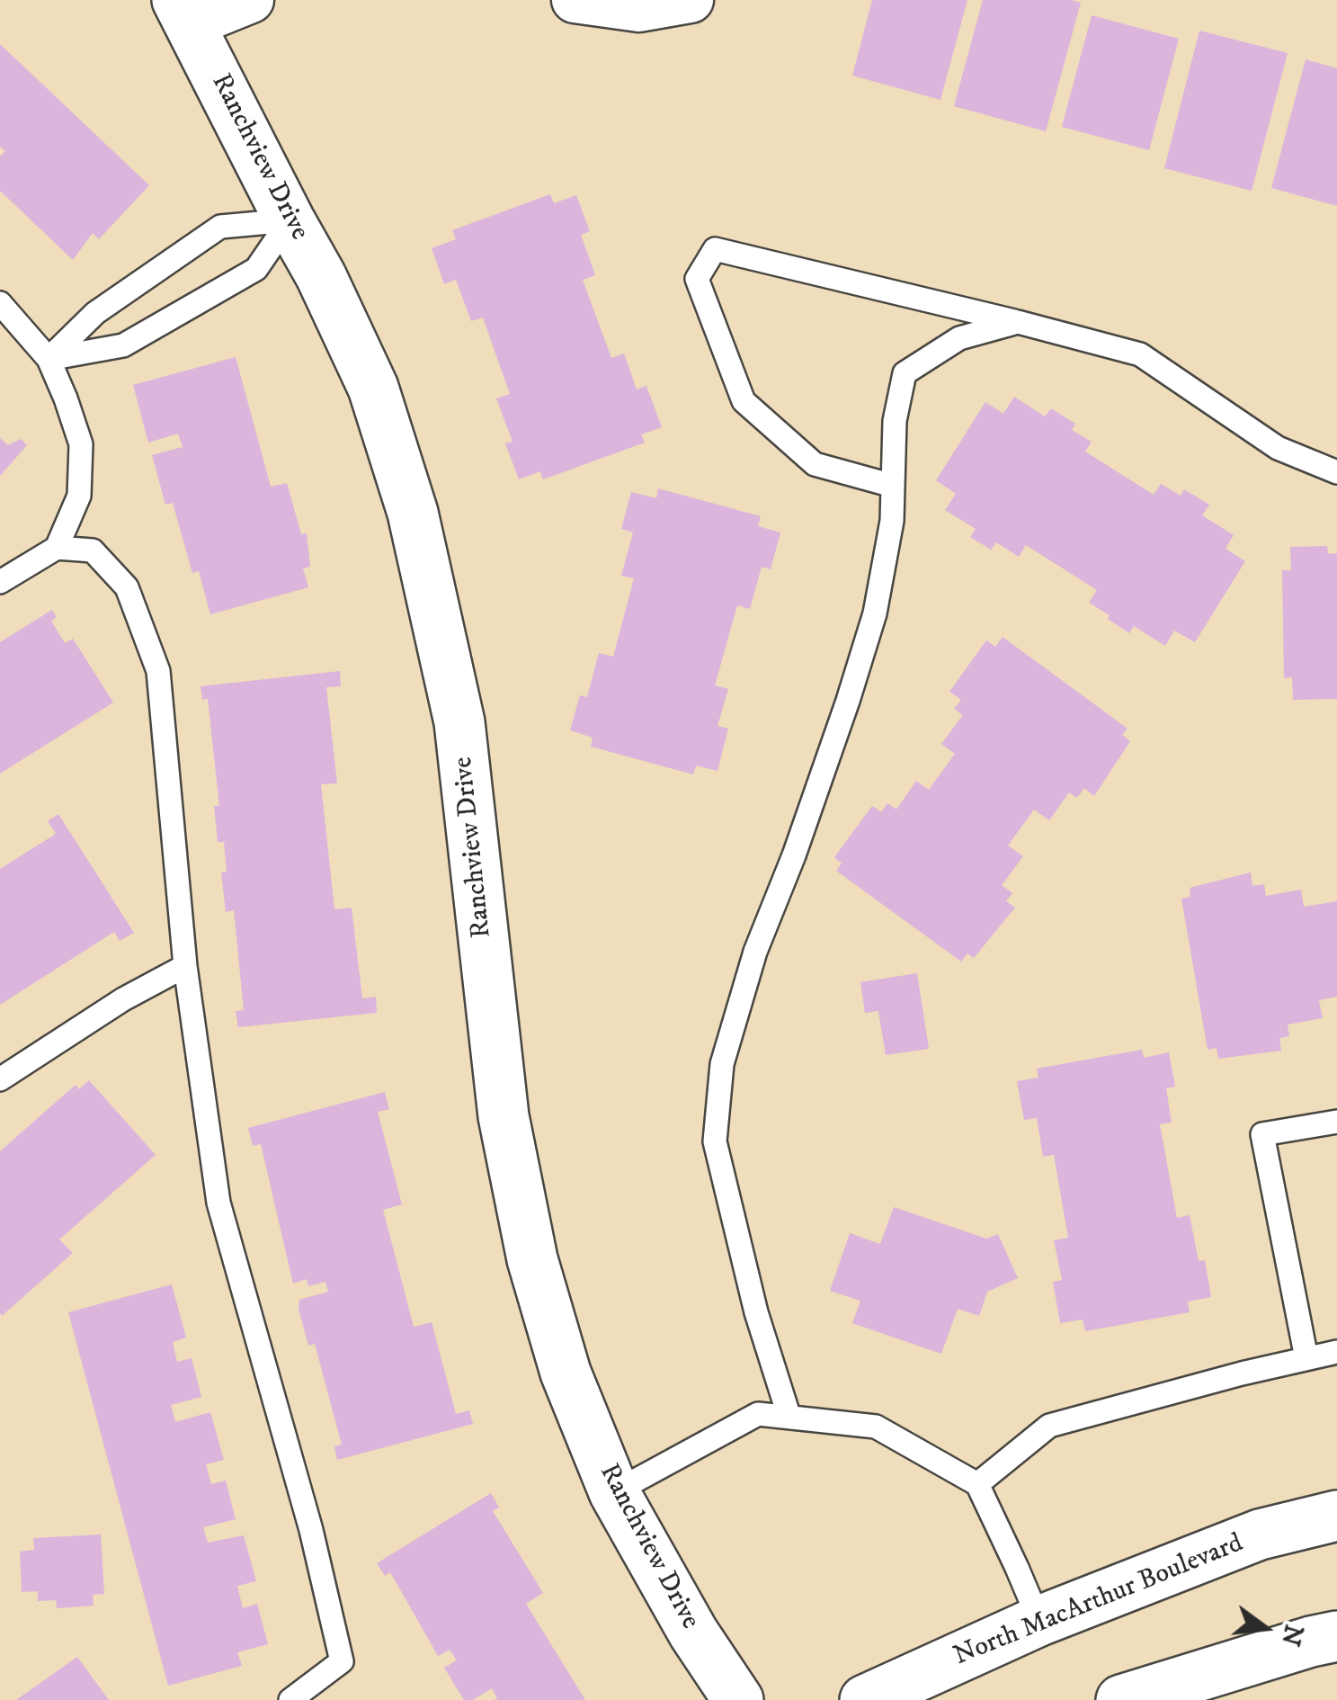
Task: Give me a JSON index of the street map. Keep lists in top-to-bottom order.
{
  "streets": {
    "street": ["Ranchview Drive", "North MacArthur Boulevard"]
  },
  "north": "right"
}
